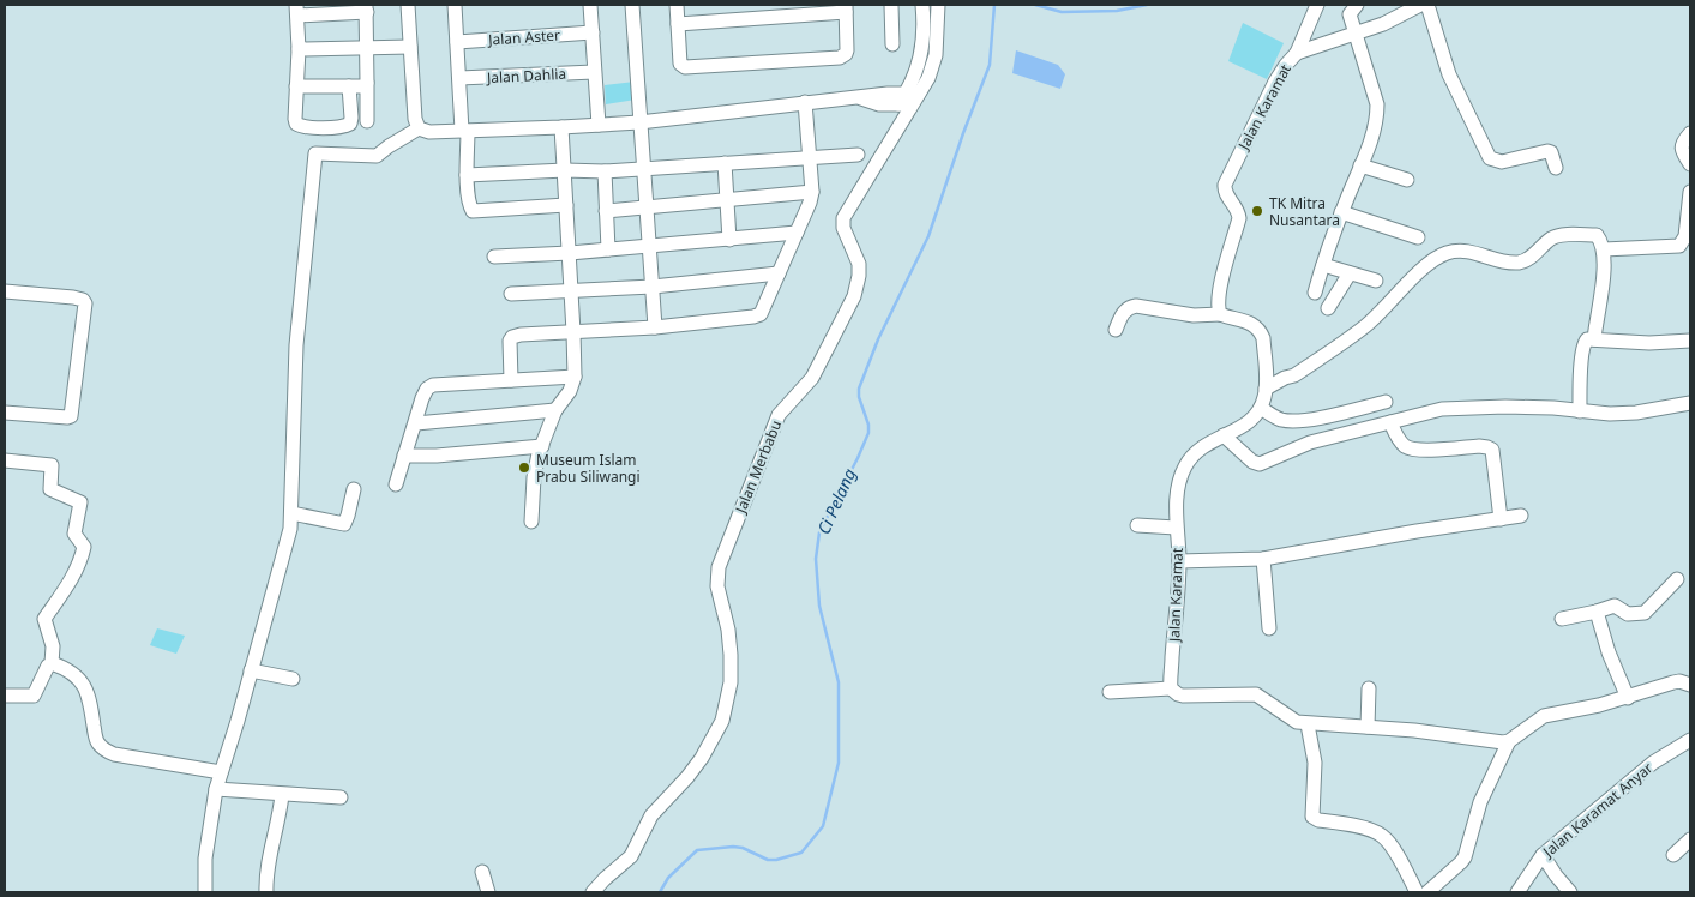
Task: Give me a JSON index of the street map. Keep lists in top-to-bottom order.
{
  "streets": {
    "street": [
      "Jalan Aster",
      "Jalan Dahlia",
      "Jalan Karamat",
      "Jalan Merbabu",
      "Jalan Karamat Anyar"
    ]
  },
  "water": ["Ci Pelang"],
  "places": ["TK Mitra Nusantara", "Museum Islam Prabu Siliwangi"]
}
